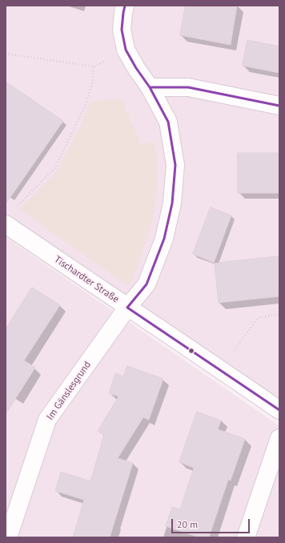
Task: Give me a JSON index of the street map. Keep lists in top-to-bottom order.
{
  "streets": {
    "street": ["Tischardter Straße", "Im Gänslesgrund"]
  },
  "crossings": [
    ["Tischardter Straße", "Im Gänslesgrund"]
  ],
  "scale_bar": "20 m"
}
